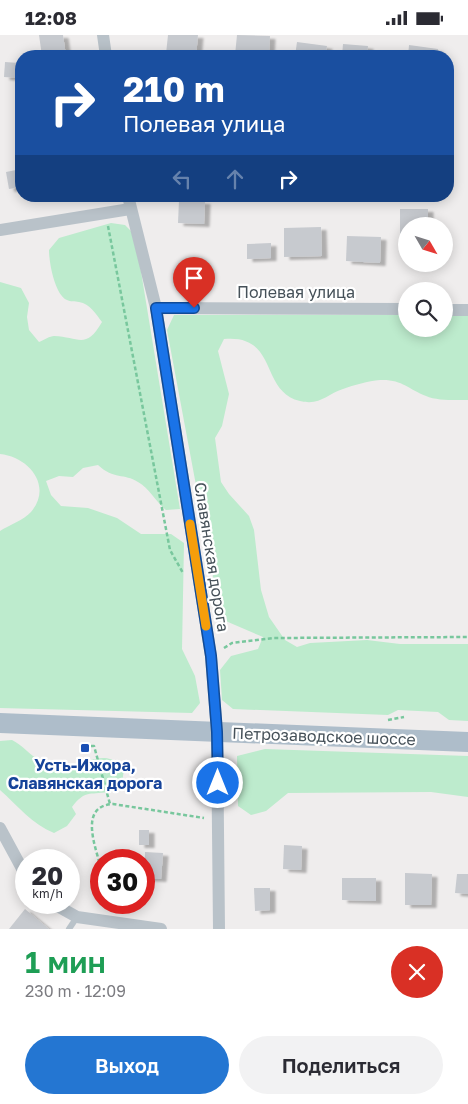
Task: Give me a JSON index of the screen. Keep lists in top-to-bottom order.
{
  "streets": {
    "main road": ["Петрозаводское шоссе"],
    "street": ["Полевая улица", "Славянская дорога"]
  },
  "crossings": [
    ["Полевая улица", "Славянская дорога"],
    ["Славянская дорога", "Петрозаводское шоссе"]
  ],
  "places": {
    "transit": ["Усть-Ижора, Славянская дорога"]
  },
  "north": "bottom right",
  "page": {
    "status": "12:08",
    "turn": ["210 m", "Полевая улица"],
    "speed": "20 km/h",
    "limit": "30",
    "heading": ["1 мин", "230 m · 12:09"],
    "buttons": ["Выход", "Поделиться"]
  }
}
